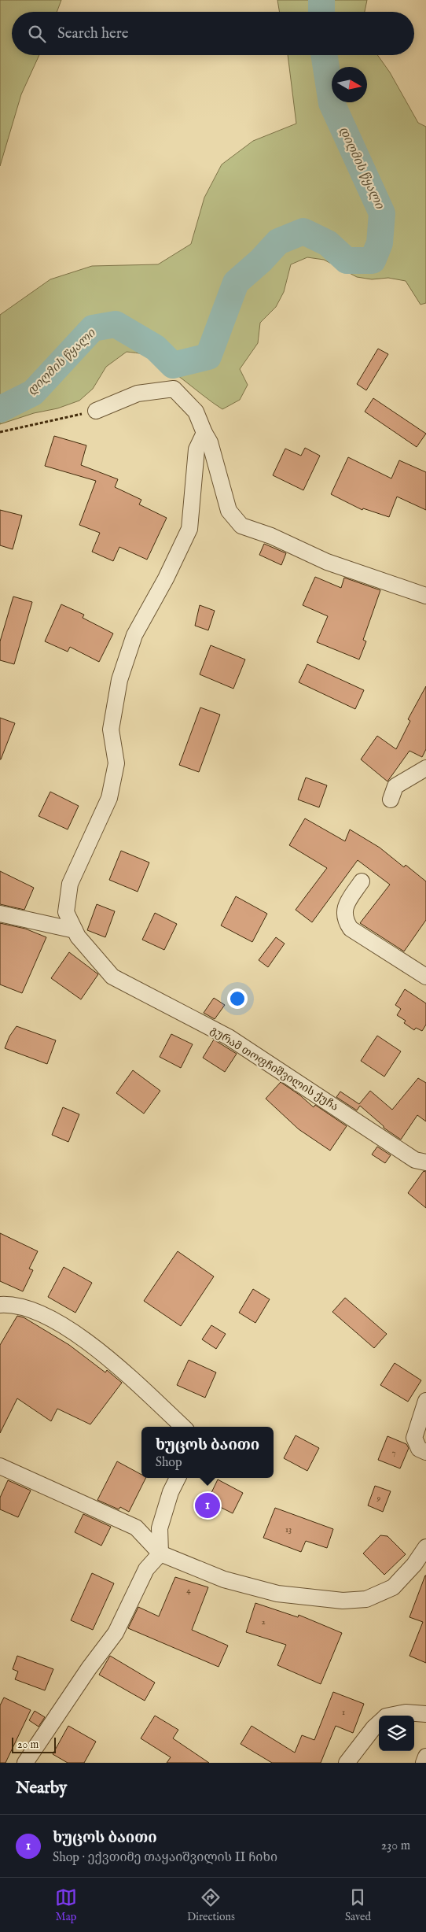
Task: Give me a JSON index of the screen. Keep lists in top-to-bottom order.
{
  "streets": {
    "street": ["გურამ თოფჩიშვილის ქუჩა"]
  },
  "water": ["დიღმის წყალი"],
  "house_numbers": [
    "7",
    "9",
    "13",
    "4",
    "2",
    "1"
  ],
  "scale_bar": "20 m",
  "north": "right",
  "page": {
    "search": "Search here",
    "popup": ["ხუცოს ბაითი", "Shop"],
    "pins": "1",
    "scale": "20 m",
    "heading": "Nearby",
    "list": [
      {
        "mark": "1",
        "name": "ხუცოს ბაითი",
        "note": "Shop · ექვთიმე თაყაიშვილის II ჩიხი",
        "value": "230 m"
      }
    ],
    "nav": ["Map", "Directions", "Saved"]
  }
}
